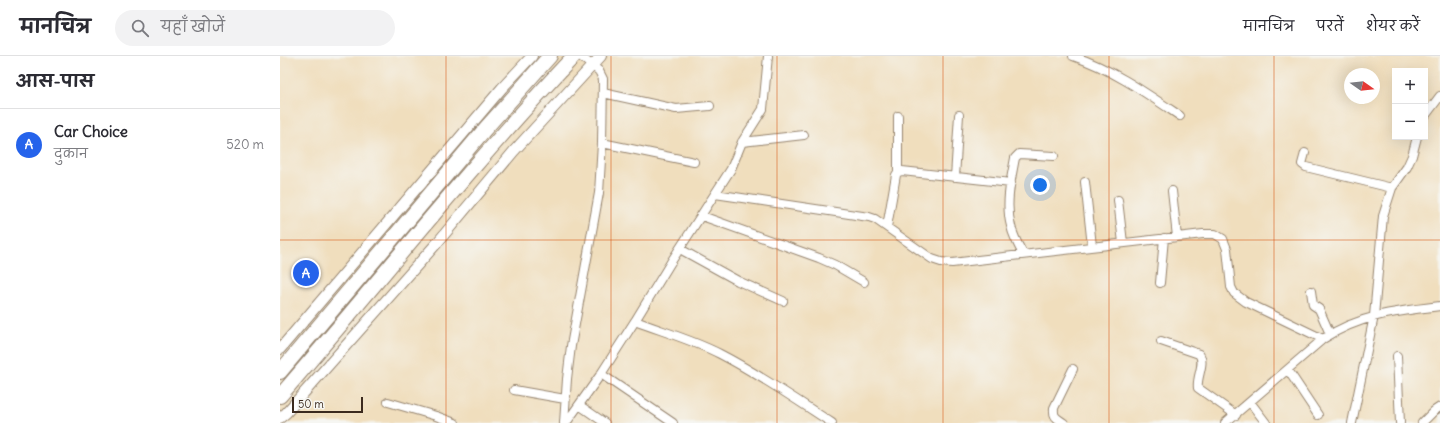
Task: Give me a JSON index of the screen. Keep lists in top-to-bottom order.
{
  "scale_bar": "50 m",
  "north": "right",
  "page": {
    "header": "मानचित्र",
    "search": "यहाँ खोजें",
    "nav": ["मानचित्र", "परतें", "शेयर करें"],
    "heading": "आस-पास",
    "map_buttons": ["+", "−"],
    "list": [
      {
        "mark": "A",
        "name": "Car Choice",
        "note": "दुकान",
        "value": "520 m"
      }
    ],
    "pins": "A",
    "scale": "50 m"
  }
}
